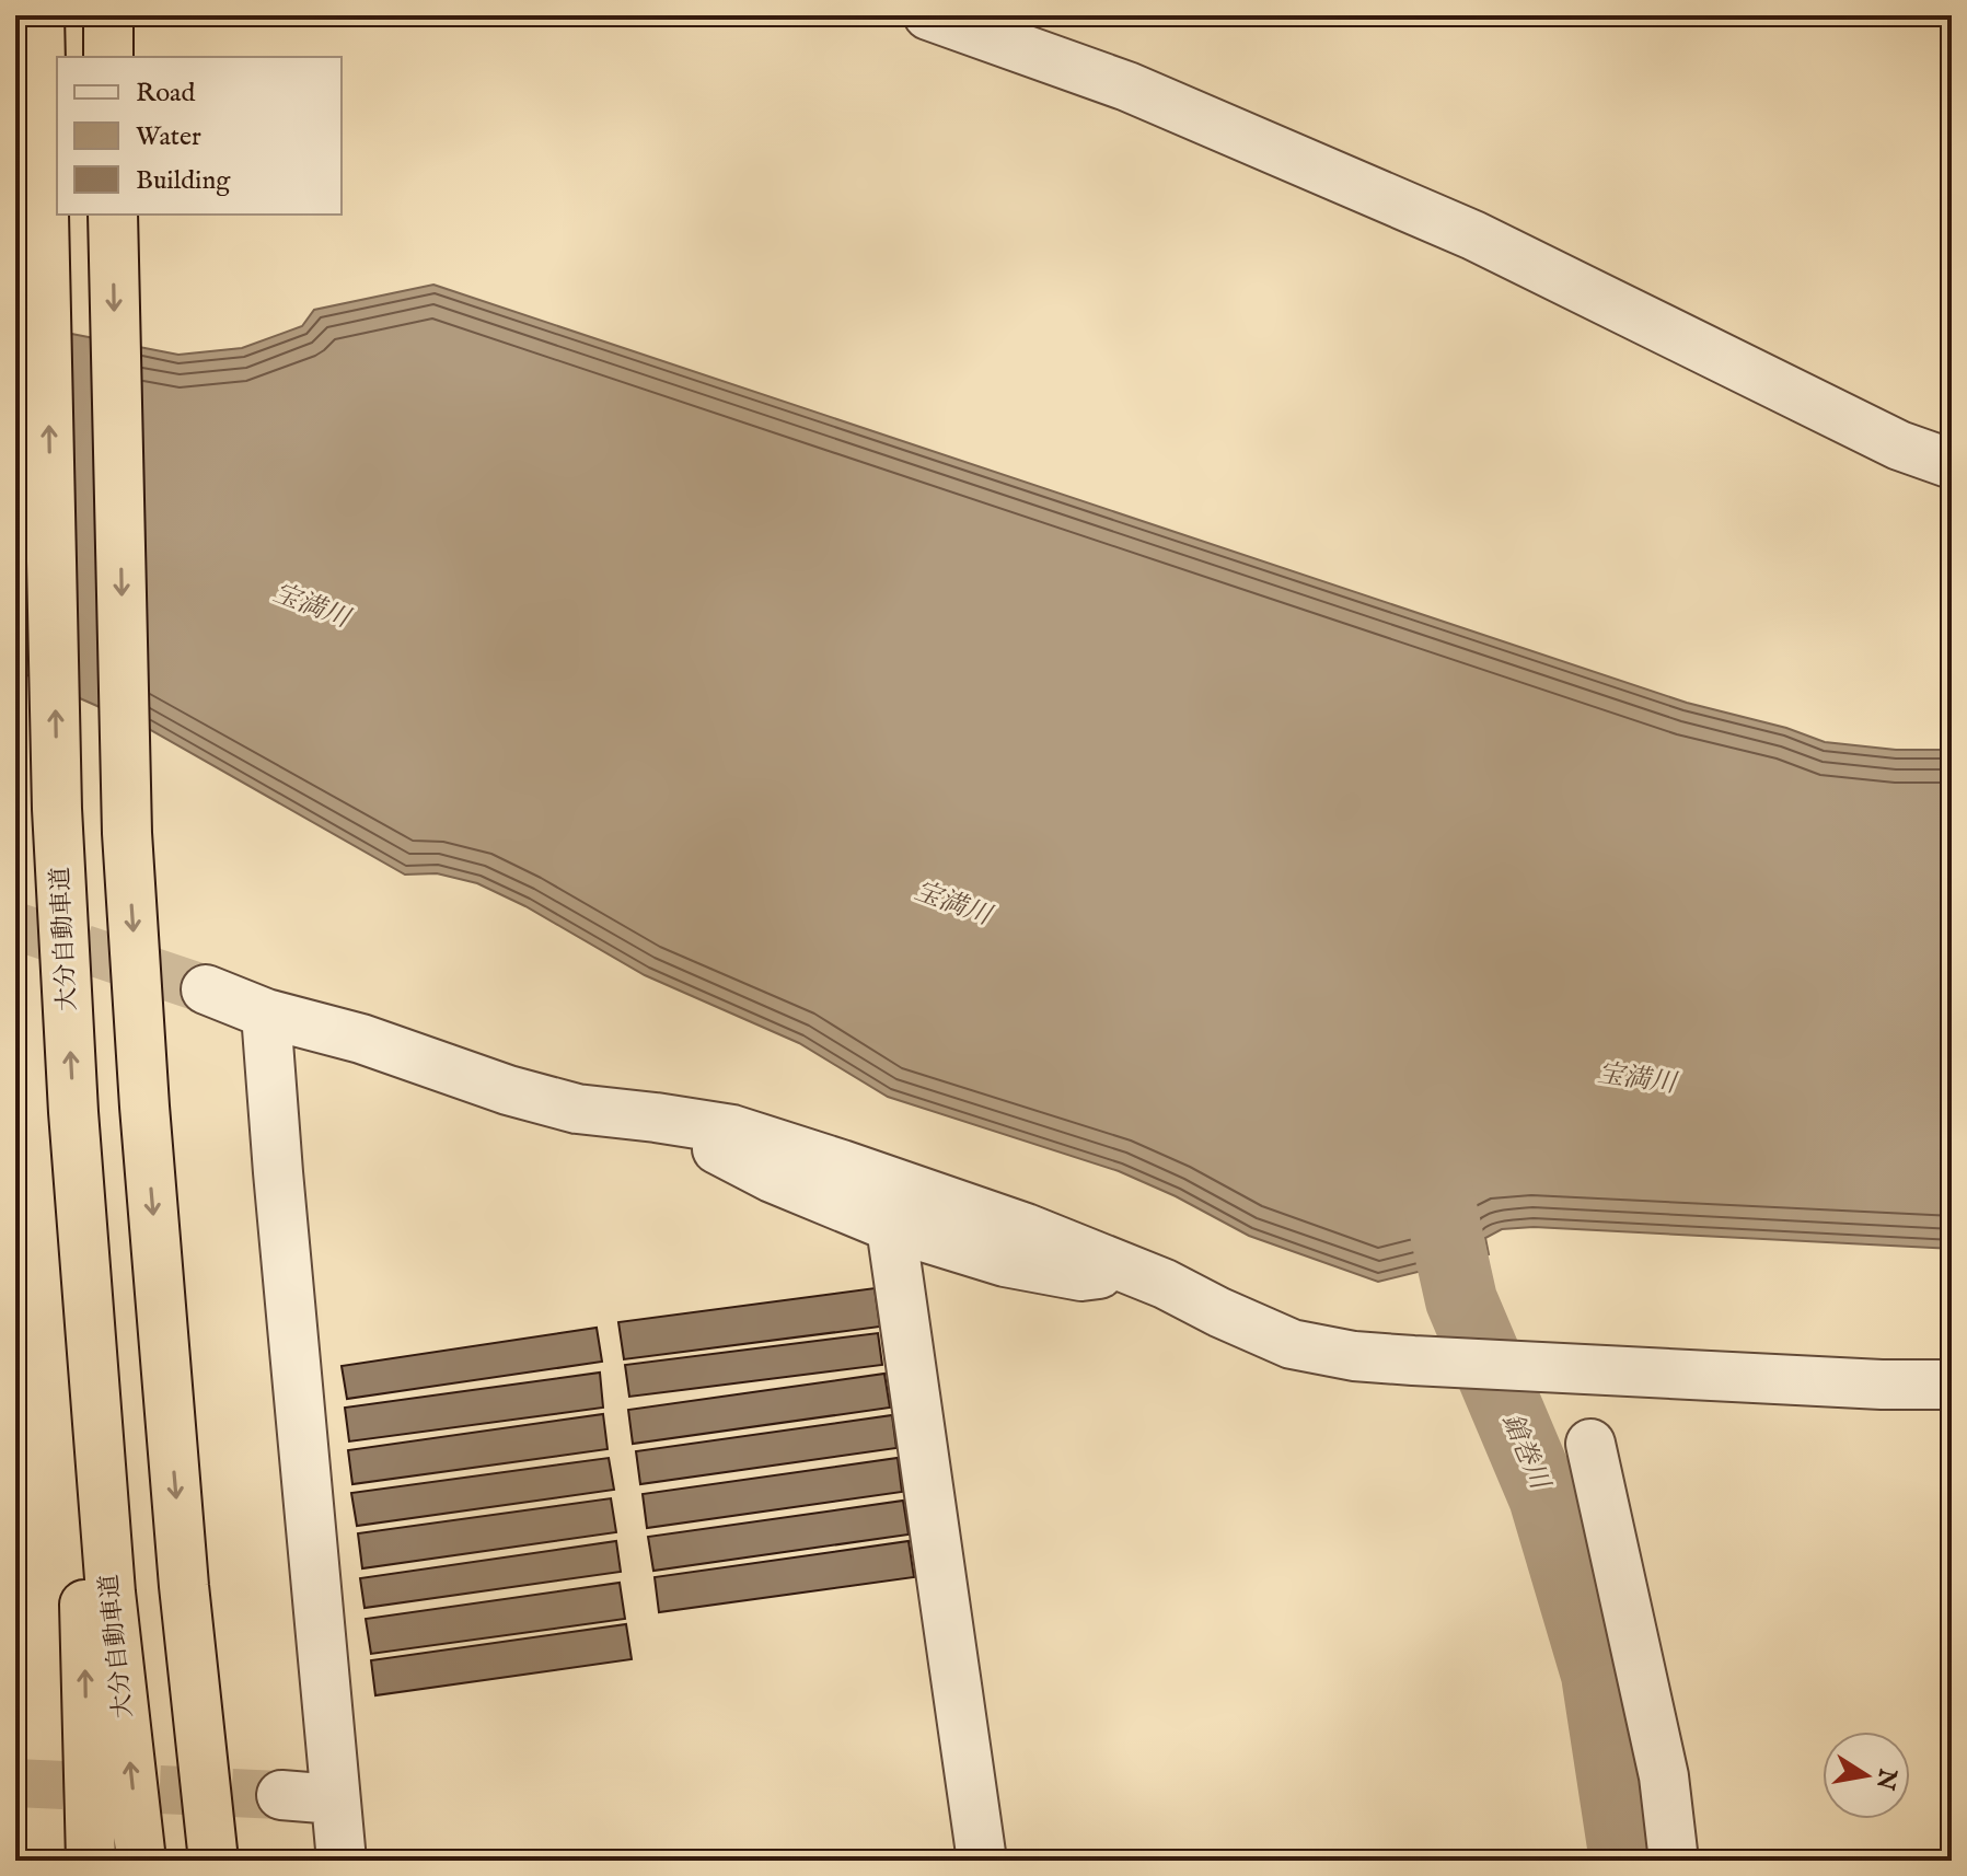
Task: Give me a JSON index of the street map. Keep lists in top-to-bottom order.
{
  "streets": {
    "highway": ["大分自動車道"]
  },
  "water": ["宝満川", "鎗巻川"],
  "legend": ["Road", "Water", "Building"],
  "north": "right"
}
